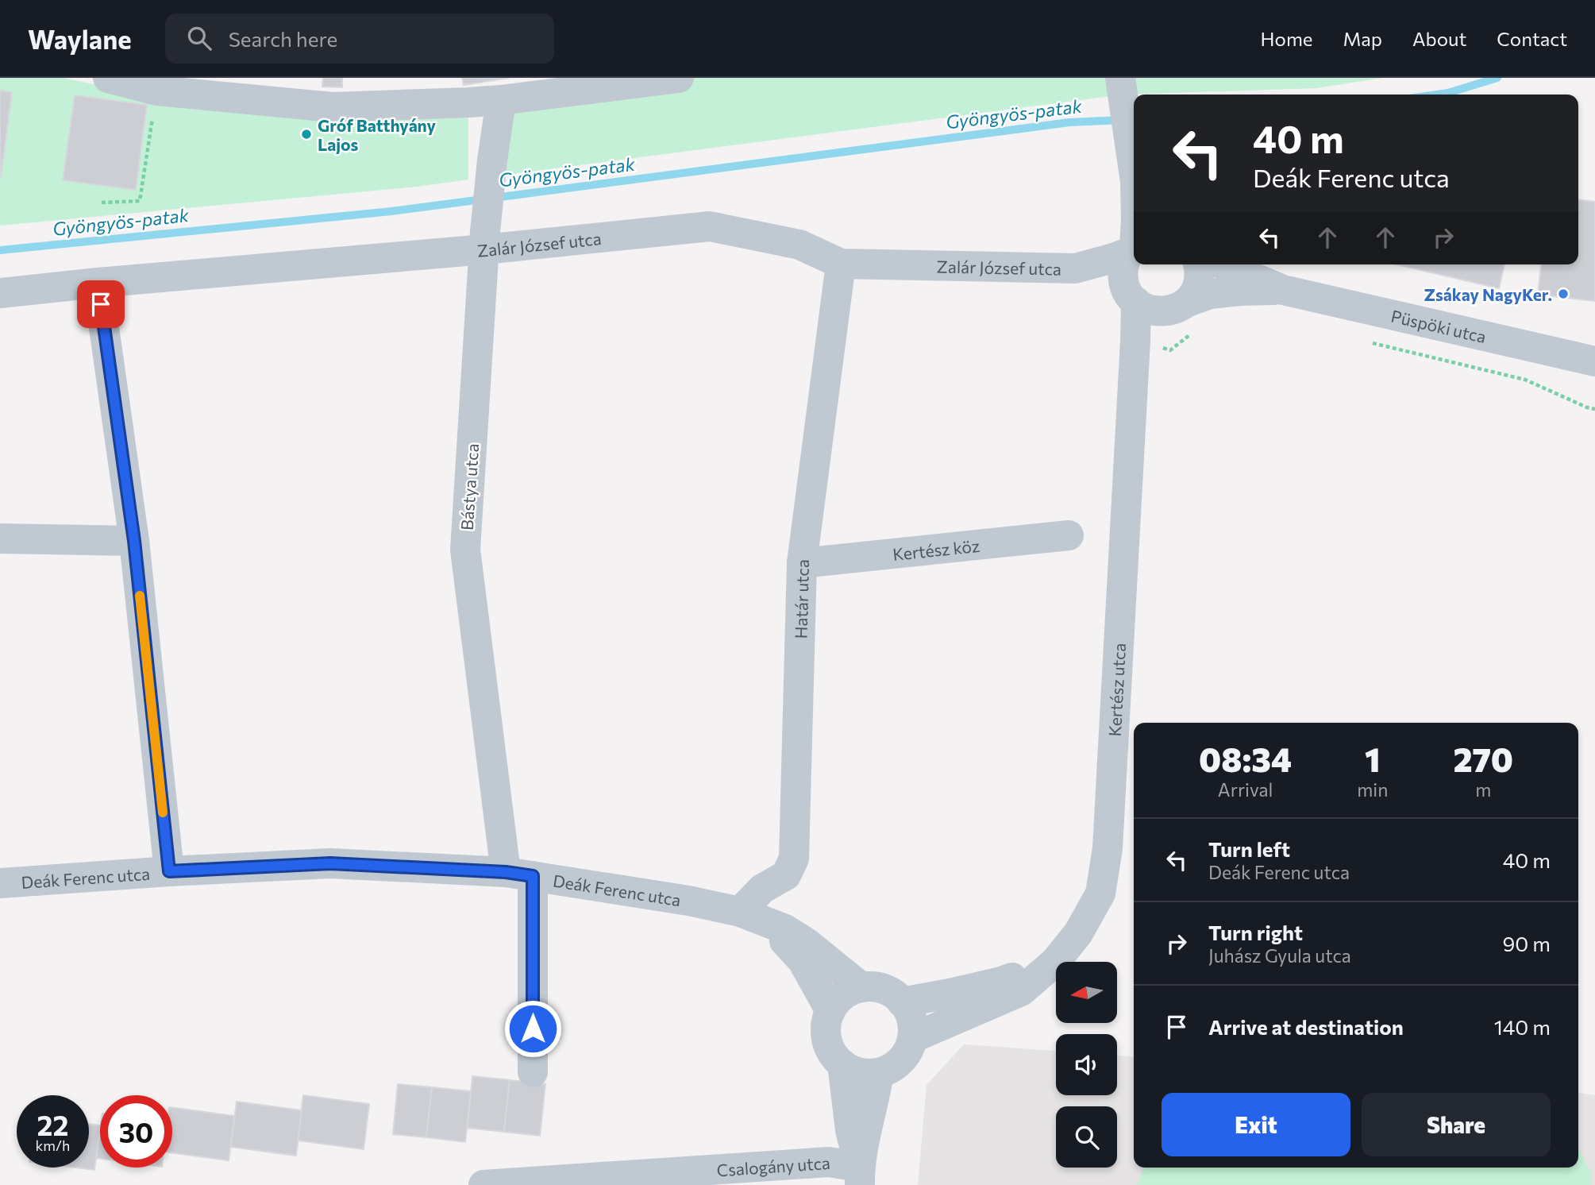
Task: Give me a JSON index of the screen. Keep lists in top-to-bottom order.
{
  "streets": {
    "street": [
      "Zalár József utca",
      "Püspöki utca",
      "Bástya utca",
      "Kertész köz",
      "Határ utca",
      "Kertész utca",
      "Deák Ferenc utca",
      "Csalogány utca"
    ]
  },
  "crossings": [
    ["Zalár József utca", "Bástya utca"],
    ["Zalár József utca", "Határ utca"],
    ["Bástya utca", "Deák Ferenc utca"],
    ["Kertész köz", "Határ utca"],
    ["Határ utca", "Deák Ferenc utca"]
  ],
  "water": ["Gyöngyös-patak"],
  "places": ["Gróf Batthyány Lajos", "Zsákay NagyKer."],
  "north": "left",
  "page": {
    "header": "Waylane",
    "search": "Search here",
    "nav": [
      "Home",
      "Map",
      "About",
      "Contact"
    ],
    "turn": ["40 m", "Deák Ferenc utca"],
    "eta": [
      "08:34",
      "Arrival",
      "1",
      "min",
      "270",
      "m"
    ],
    "list": [
      {
        "name": "Turn left",
        "note": "Deák Ferenc utca",
        "value": "40 m"
      },
      {
        "name": "Turn right",
        "note": "Juhász Gyula utca",
        "value": "90 m"
      },
      {
        "name": "Arrive at destination",
        "value": "140 m"
      }
    ],
    "buttons": ["Exit", "Share"],
    "speed": "22 km/h",
    "limit": "30"
  }
}
